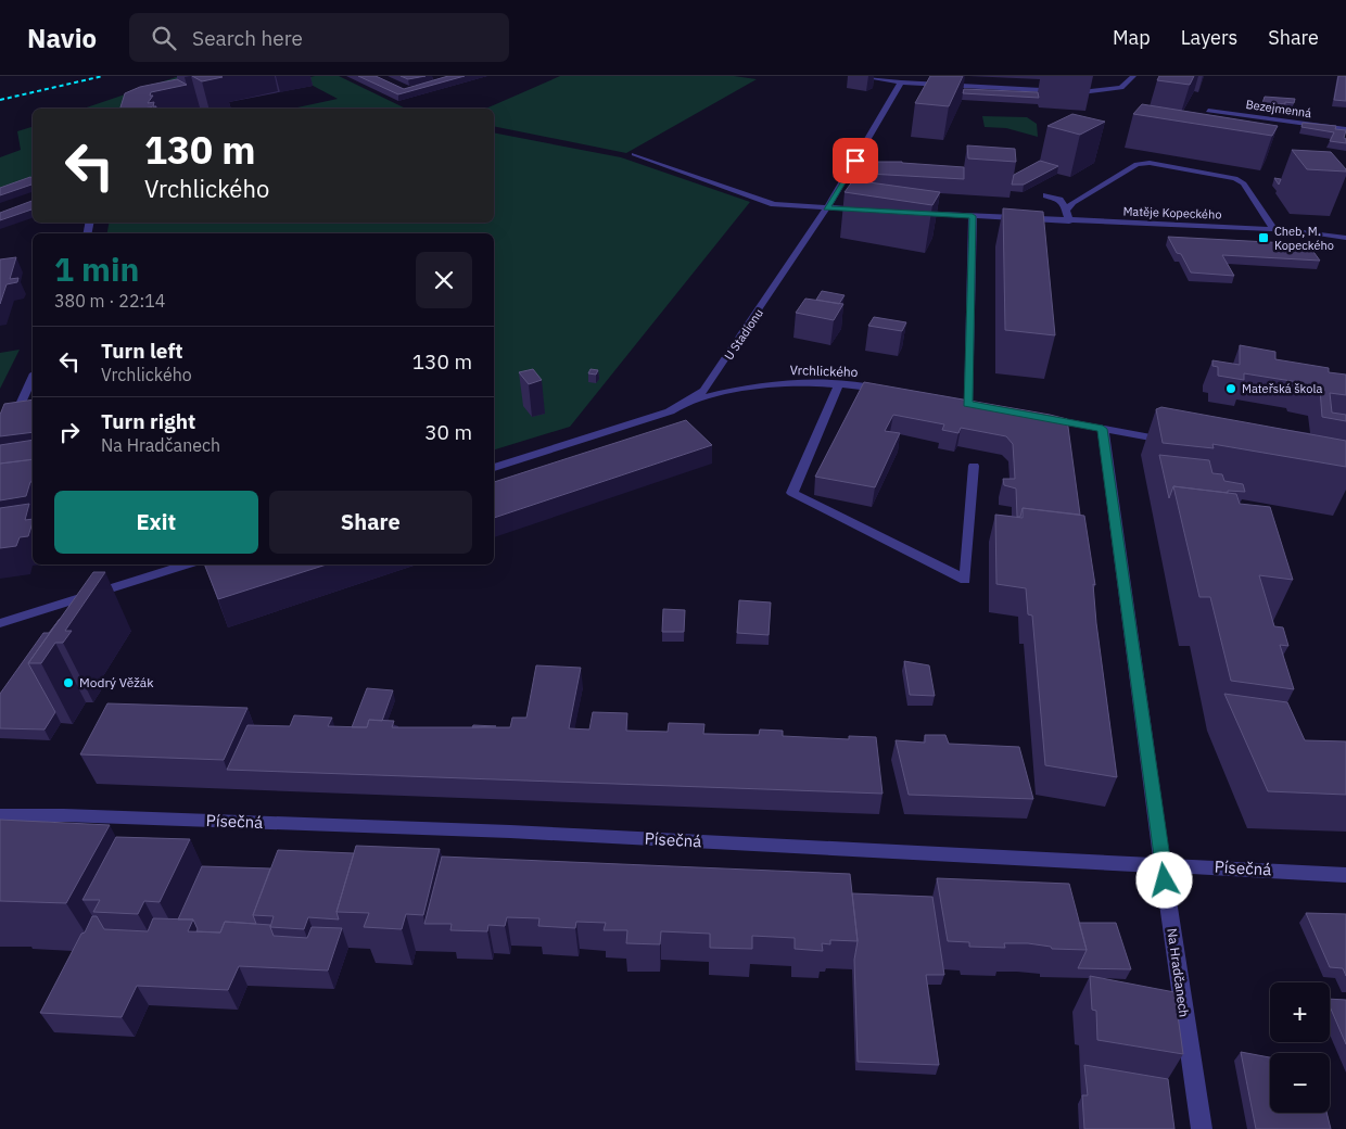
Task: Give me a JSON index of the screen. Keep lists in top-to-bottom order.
{
  "streets": {
    "street": [
      "Bezejmenná",
      "Matěje Kopeckého",
      "U Stadionu",
      "Vrchlického",
      "Písečná",
      "Na Hradčanech"
    ]
  },
  "crossings": [
    ["U Stadionu", "Vrchlického"],
    ["Písečná", "Na Hradčanech"]
  ],
  "places": {
    "transit": ["Cheb, M. Kopeckého"],
    "other": ["Mateřská škola", "Modrý Věžák"]
  },
  "page": {
    "header": "Navio",
    "search": "Search here",
    "nav": ["Map", "Layers", "Share"],
    "turn": ["130 m", "Vrchlického"],
    "heading": ["1 min", "380 m · 22:14"],
    "list": [
      {
        "name": "Turn left",
        "note": "Vrchlického",
        "value": "130 m"
      },
      {
        "name": "Turn right",
        "note": "Na Hradčanech",
        "value": "30 m"
      }
    ],
    "buttons": ["Exit", "Share"],
    "map_buttons": ["+", "−"]
  }
}
